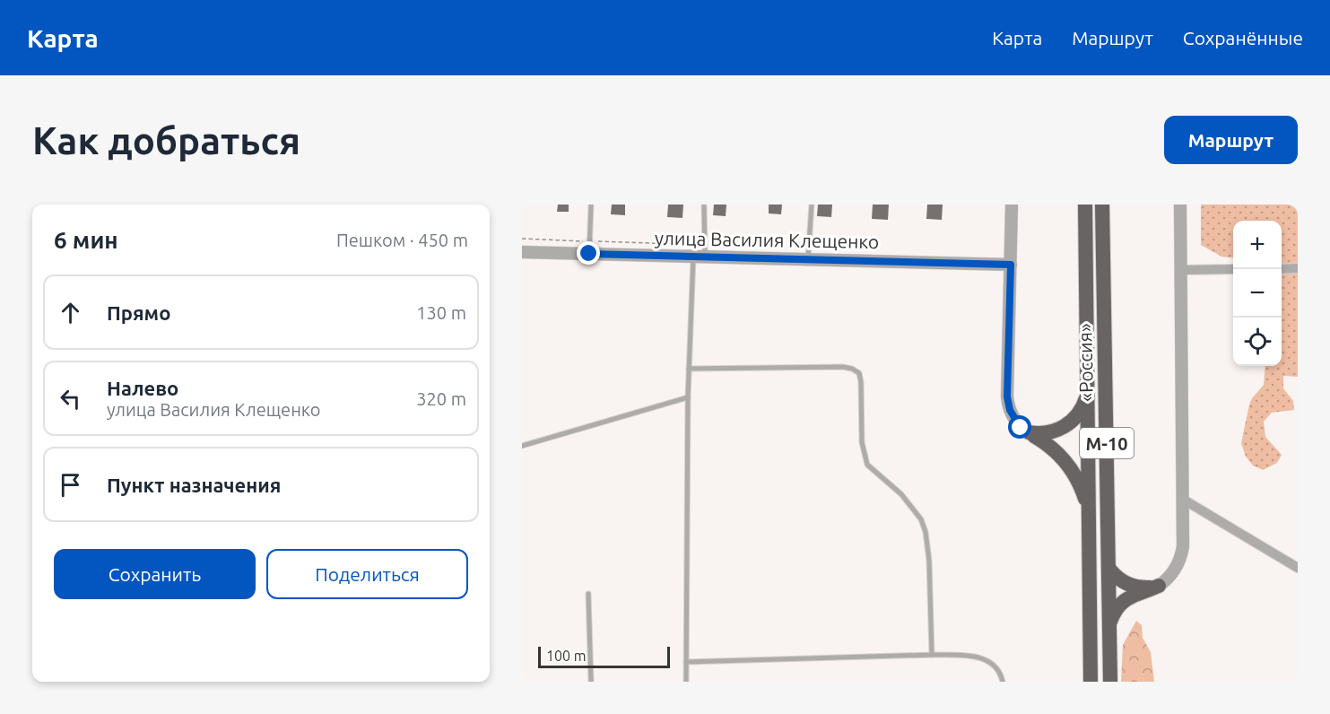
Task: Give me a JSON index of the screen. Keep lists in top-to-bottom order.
{
  "streets": {
    "highway": ["«Россия»", "М-10"],
    "street": ["улица Василия Клещенко"]
  },
  "scale_bar": "100 m",
  "page": {
    "header": "Карта",
    "nav": ["Карта", "Маршрут", "Сохранённые"],
    "buttons": [
      "Маршрут",
      ["Сохранить", "Поделиться"]
    ],
    "title": "Как добраться",
    "heading": ["6 мин", "Пешком · 450 m"],
    "map_buttons": ["+", "−"],
    "list": [
      ["Прямо", "130 m"],
      ["Налево", "улица Василия Клещенко", "320 m"],
      "Пункт назначения"
    ],
    "scale": "100 m"
  }
}
